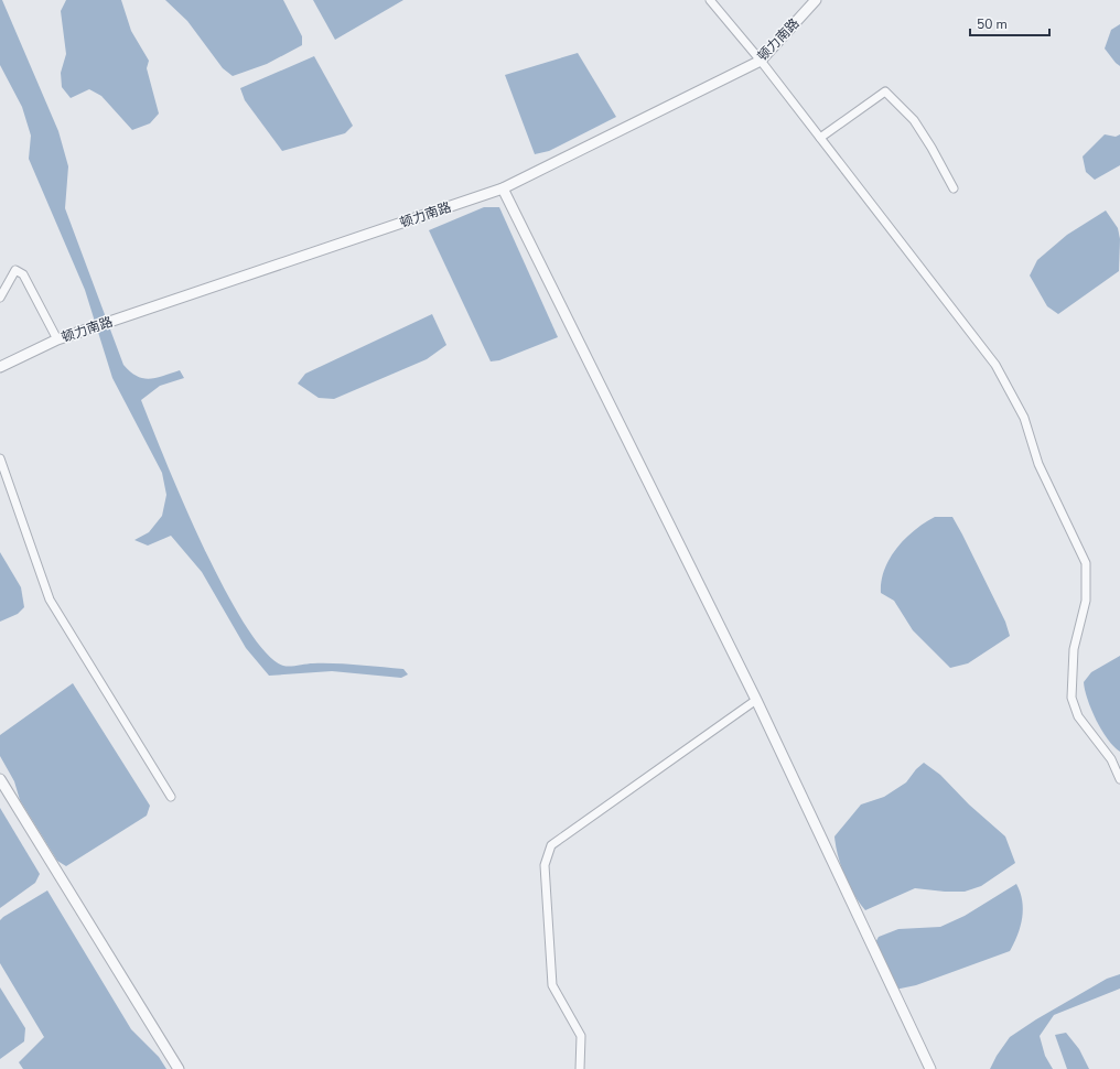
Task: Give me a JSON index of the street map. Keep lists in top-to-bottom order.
{
  "streets": {
    "street": ["顿力南路"]
  },
  "scale_bar": "50 m"
}
